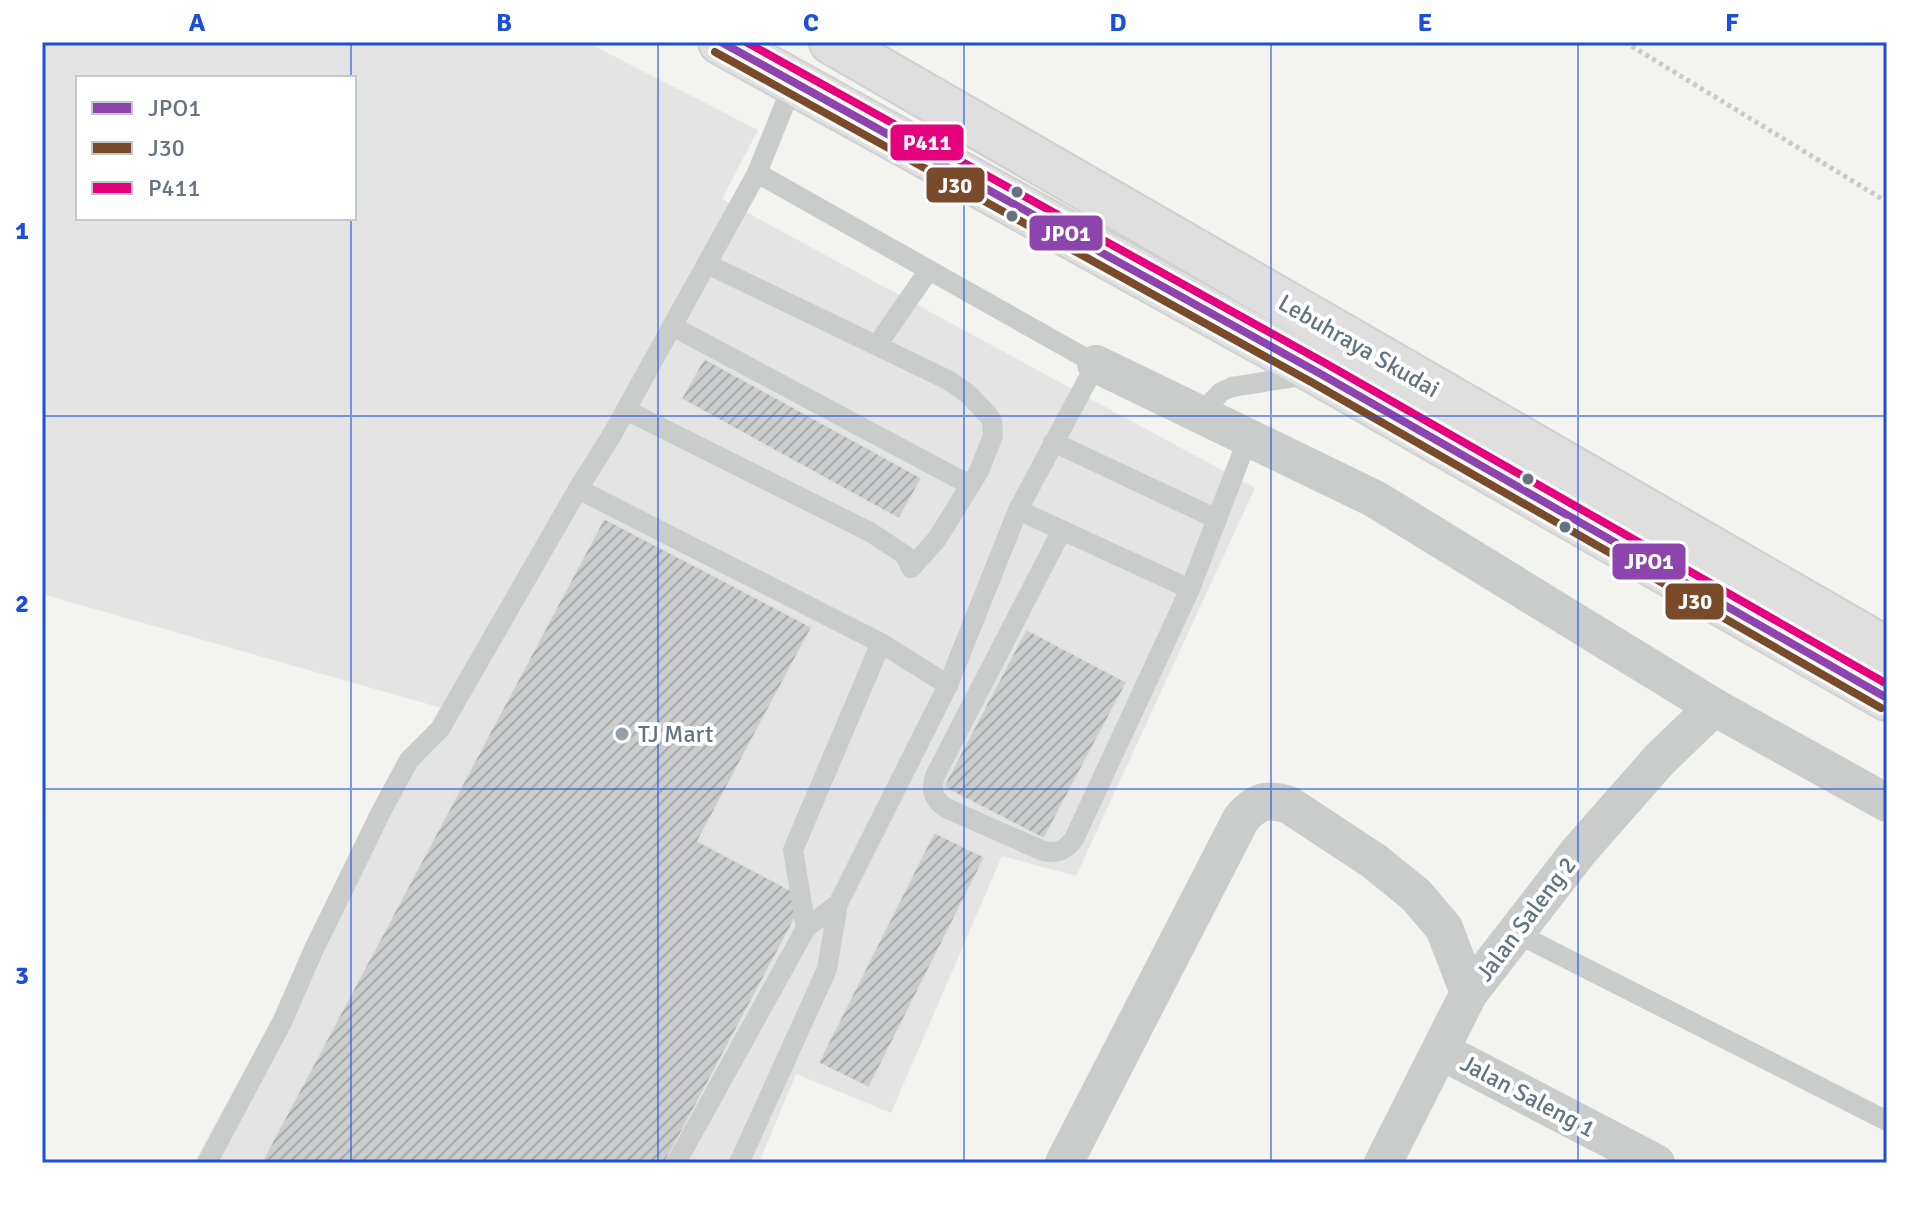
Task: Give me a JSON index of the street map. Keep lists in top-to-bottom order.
{
  "streets": {
    "highway": ["Lebuhraya Skudai"],
    "street": ["Jalan Saleng 2", "Jalan Saleng 1"]
  },
  "crossings": [
    ["Jalan Saleng 2", "Jalan Saleng 1"]
  ],
  "places": ["TJ Mart"],
  "lines": ["transit line JPO1", "transit line P411", "transit line J30"],
  "legend": ["JPO1", "J30", "P411"],
  "grid": {
    "columns": [
      "A",
      "B",
      "C",
      "D",
      "E",
      "F"
    ],
    "rows": ["1", "2", "3"]
  }
}
